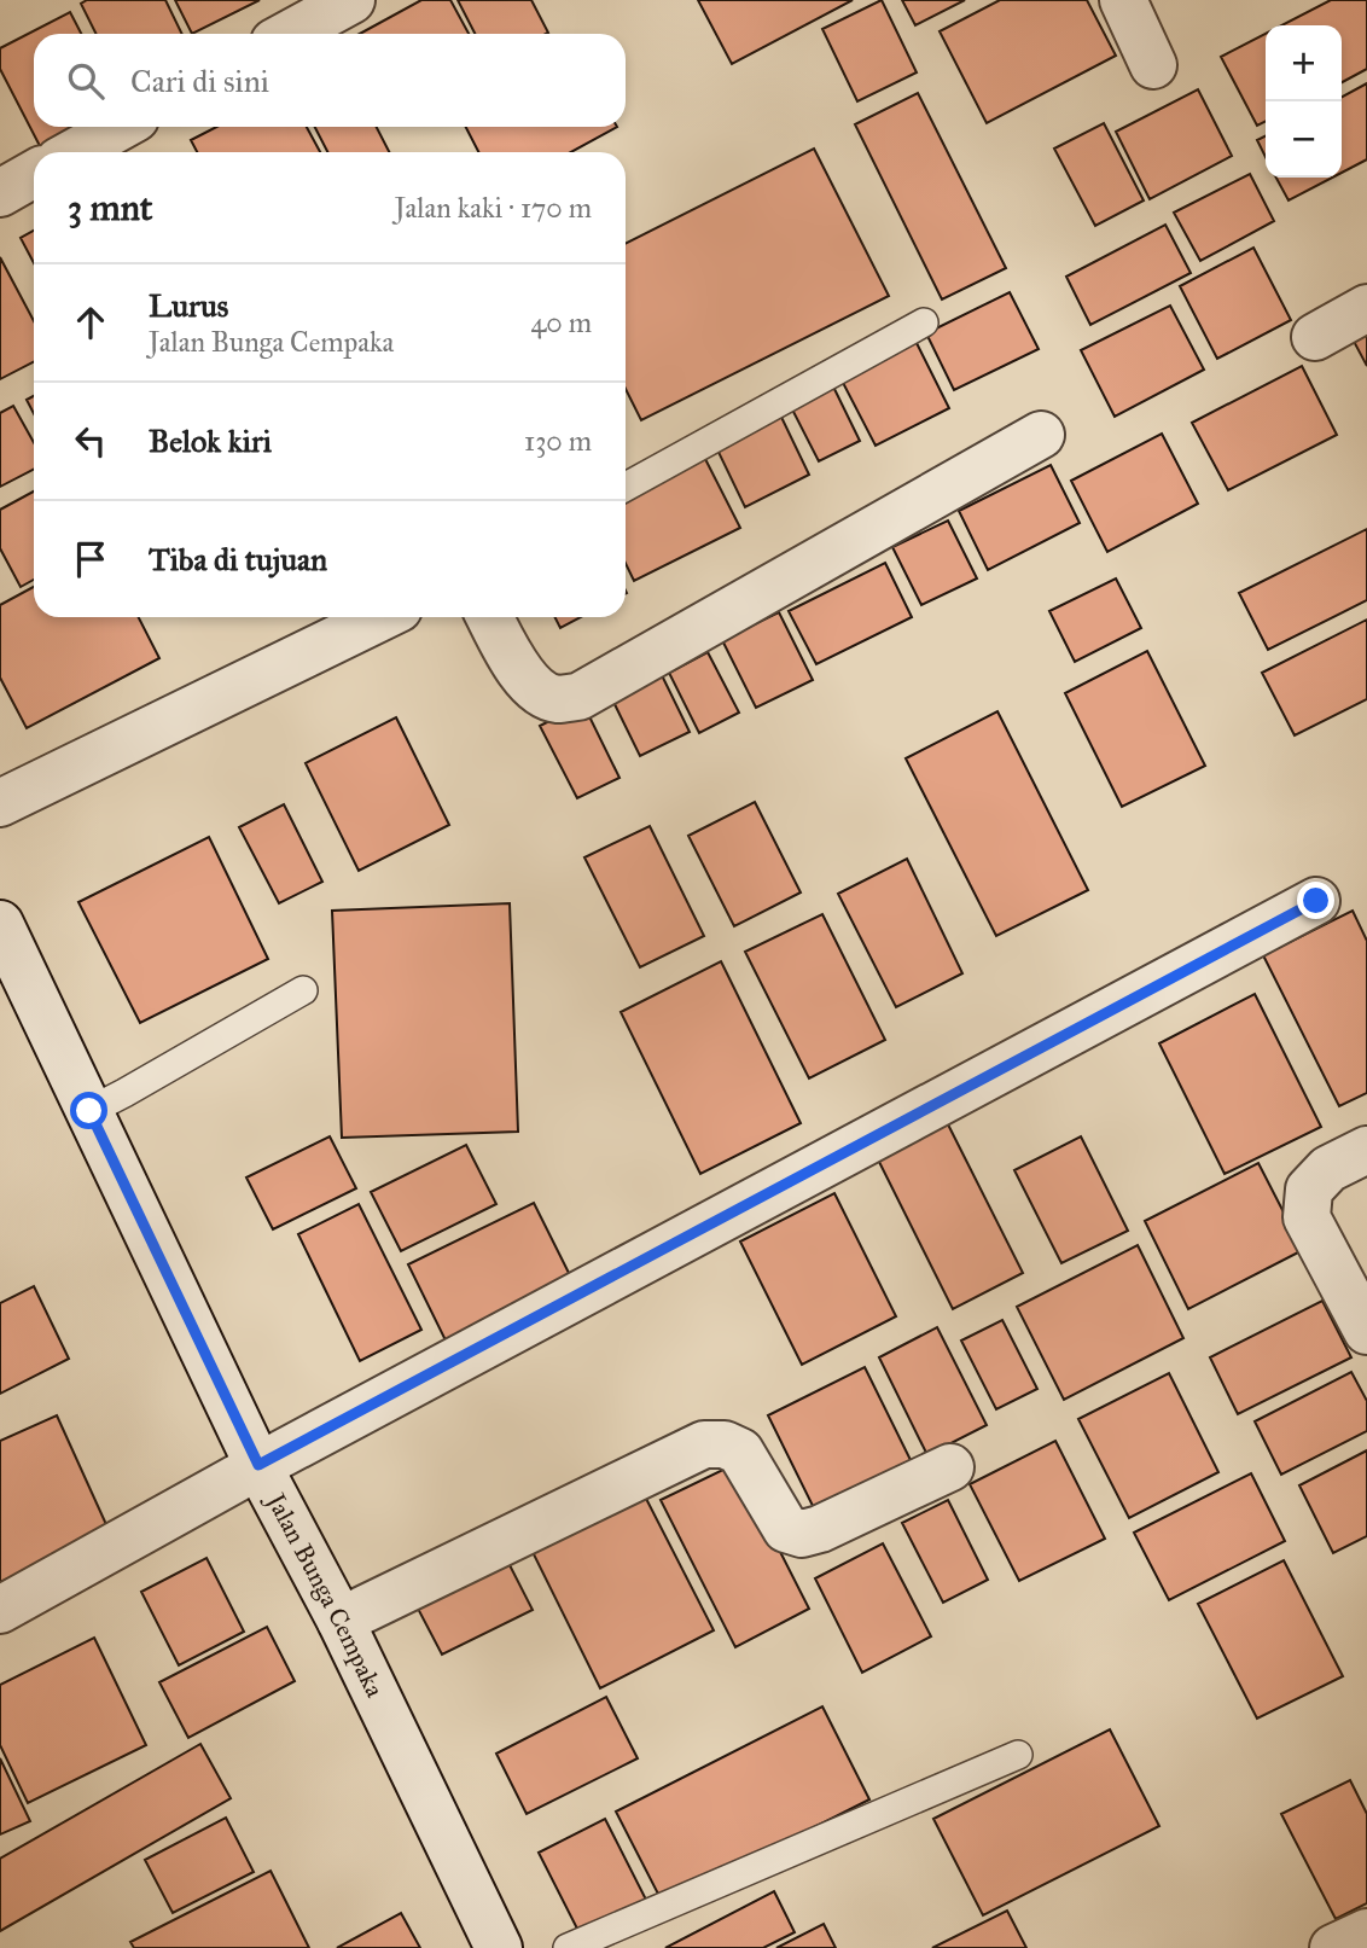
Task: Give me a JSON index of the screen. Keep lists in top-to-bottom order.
{
  "streets": {
    "street": ["Jalan Bunga Cempaka"]
  },
  "page": {
    "map_buttons": ["+", "−"],
    "search": "Cari di sini",
    "heading": ["3 mnt", "Jalan kaki · 170 m"],
    "list": [
      ["Lurus", "Jalan Bunga Cempaka", "40 m"],
      ["Belok kiri", "130 m"],
      "Tiba di tujuan"
    ]
  }
}
